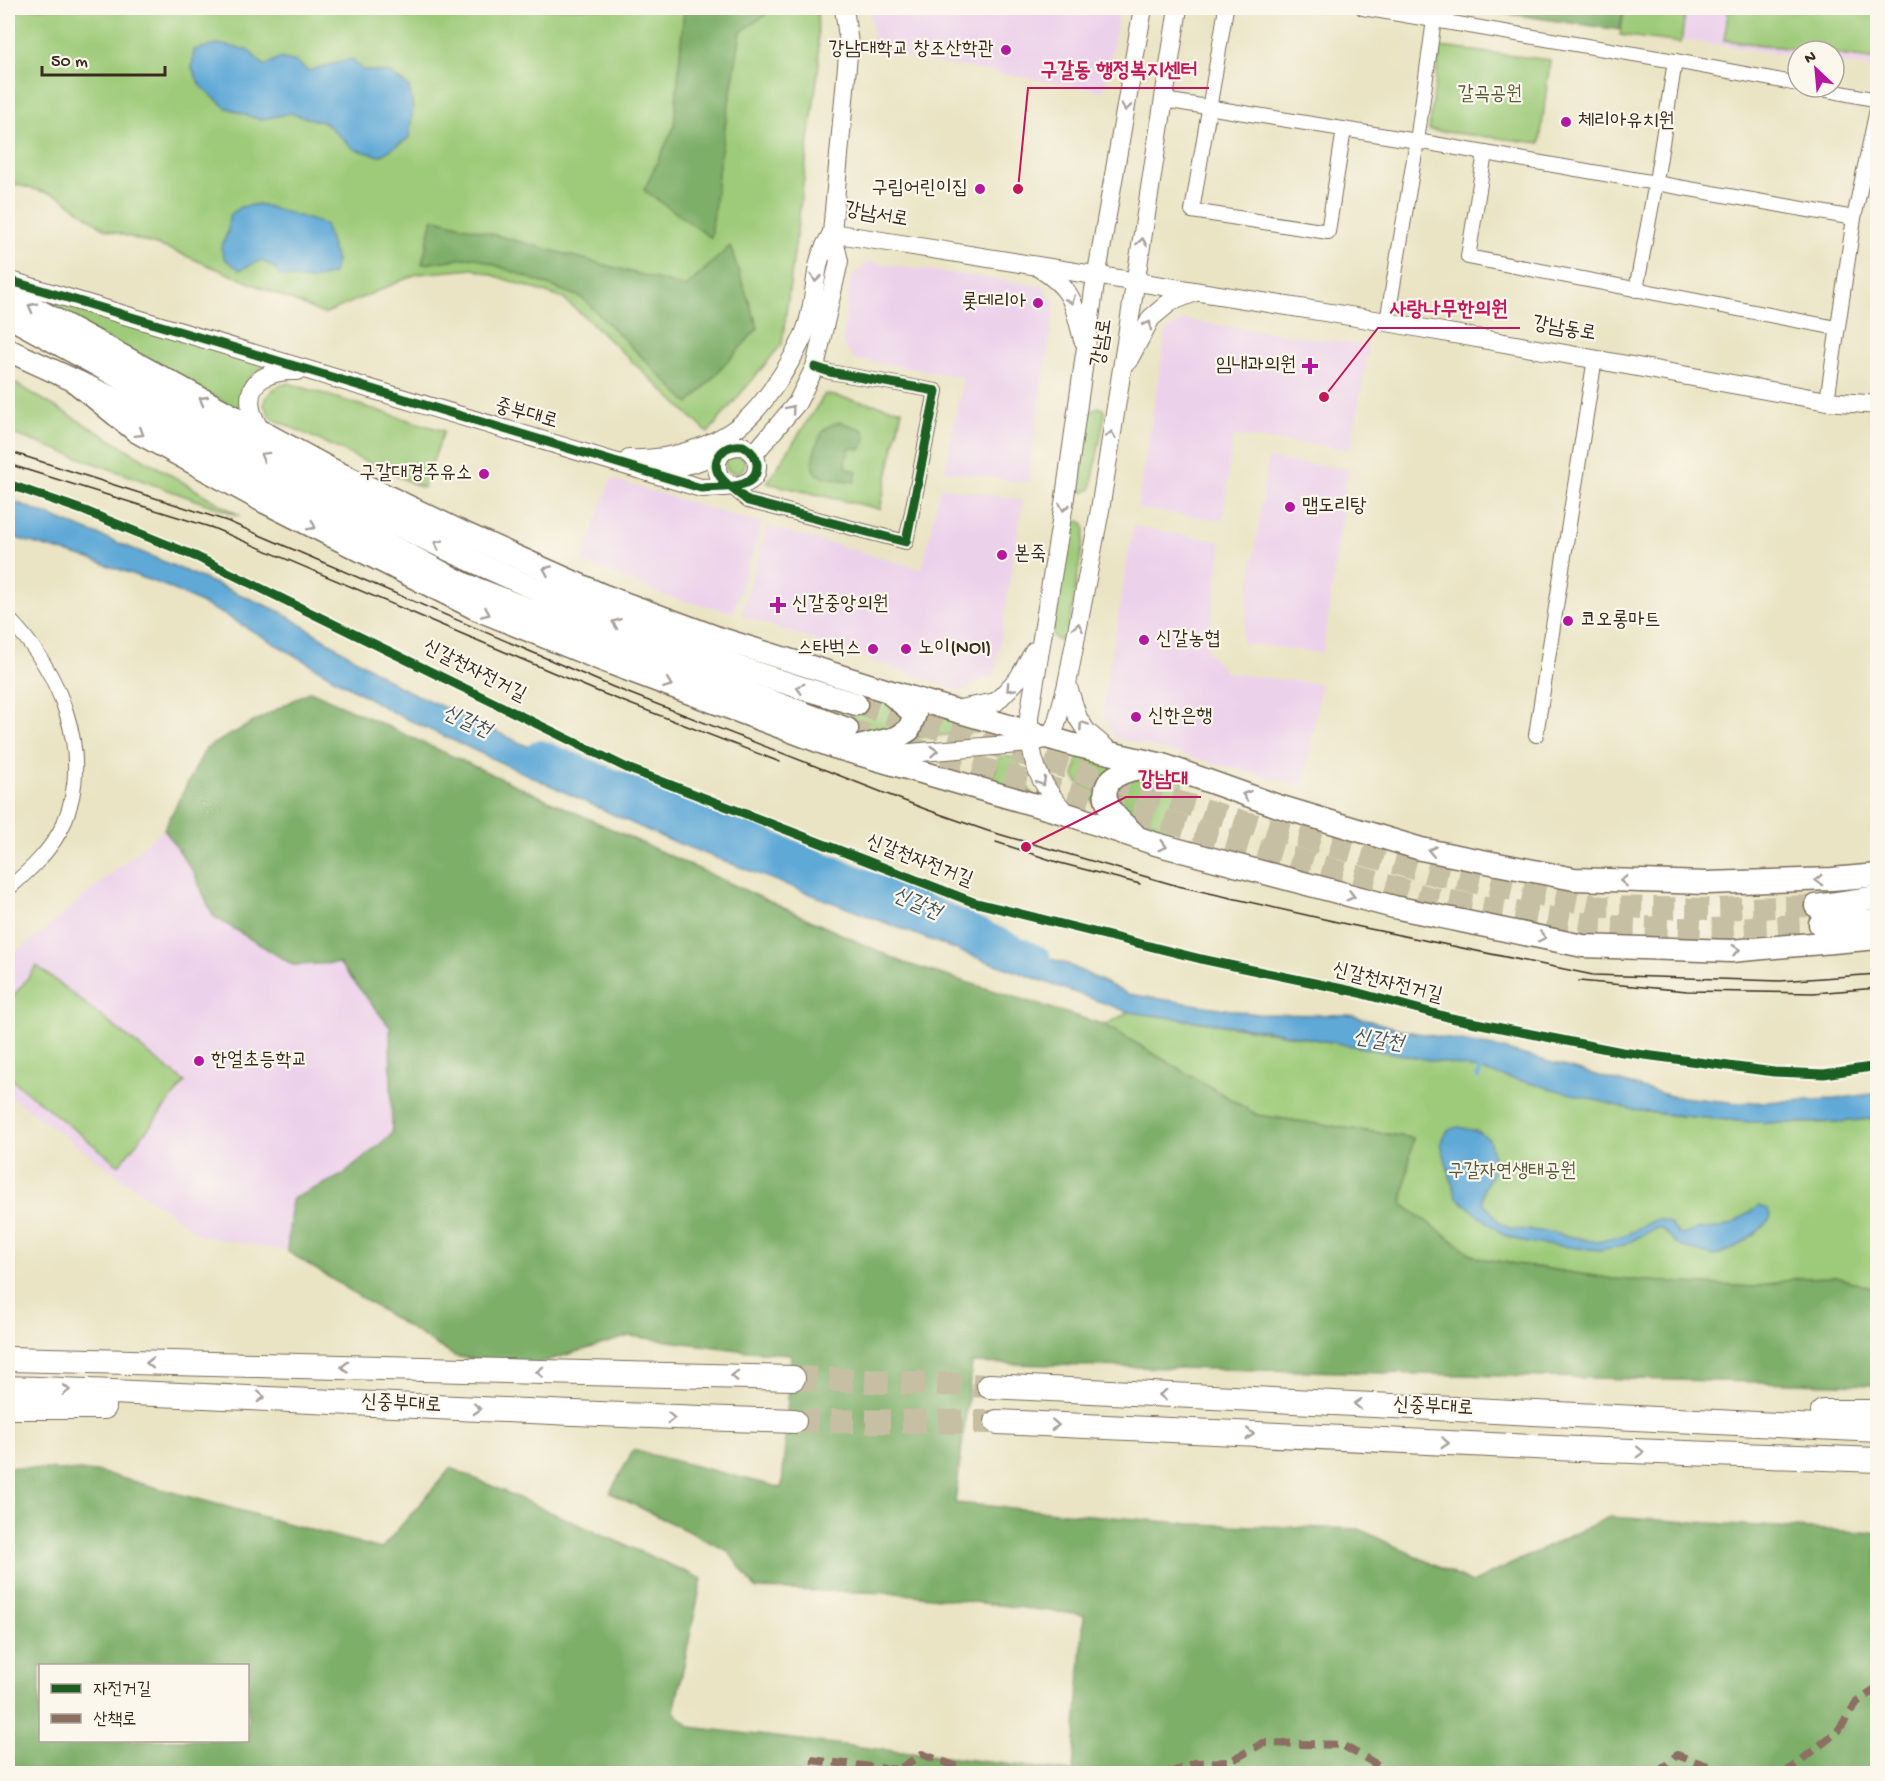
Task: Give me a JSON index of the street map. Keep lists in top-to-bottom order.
{
  "streets": {
    "highway": ["신중부대로"],
    "street": [
      "강남서로",
      "강남동로",
      "강남로",
      "중부대로"
    ],
    "cycle path": ["신갈천자전거길"]
  },
  "crossings": [
    ["강남서로", "강남동로"],
    ["강남서로", "강남로"],
    ["강남서로", "중부대로"],
    ["강남동로", "강남로"]
  ],
  "water": ["신갈천"],
  "parks": ["갈곡공원", "구갈자연생태공원"],
  "places": {
    "other": [
      "강남대학교 창조산학관",
      "체리아유치원",
      "구립어린이집",
      "구갈동 행정복지센터",
      "롯데리아",
      "사랑나무한의원",
      "구갈대경주유소",
      "맵도리탕",
      "본죽",
      "코오롱마트",
      "신갈농협",
      "스타벅스",
      "노이(NOI)",
      "신한은행",
      "강남대",
      "한얼초등학교"
    ],
    "health": ["임내과의원", "신갈중앙의원"]
  },
  "legend": ["자전거길", "산책로"],
  "scale_bar": "50 m",
  "north": "top left"
}
